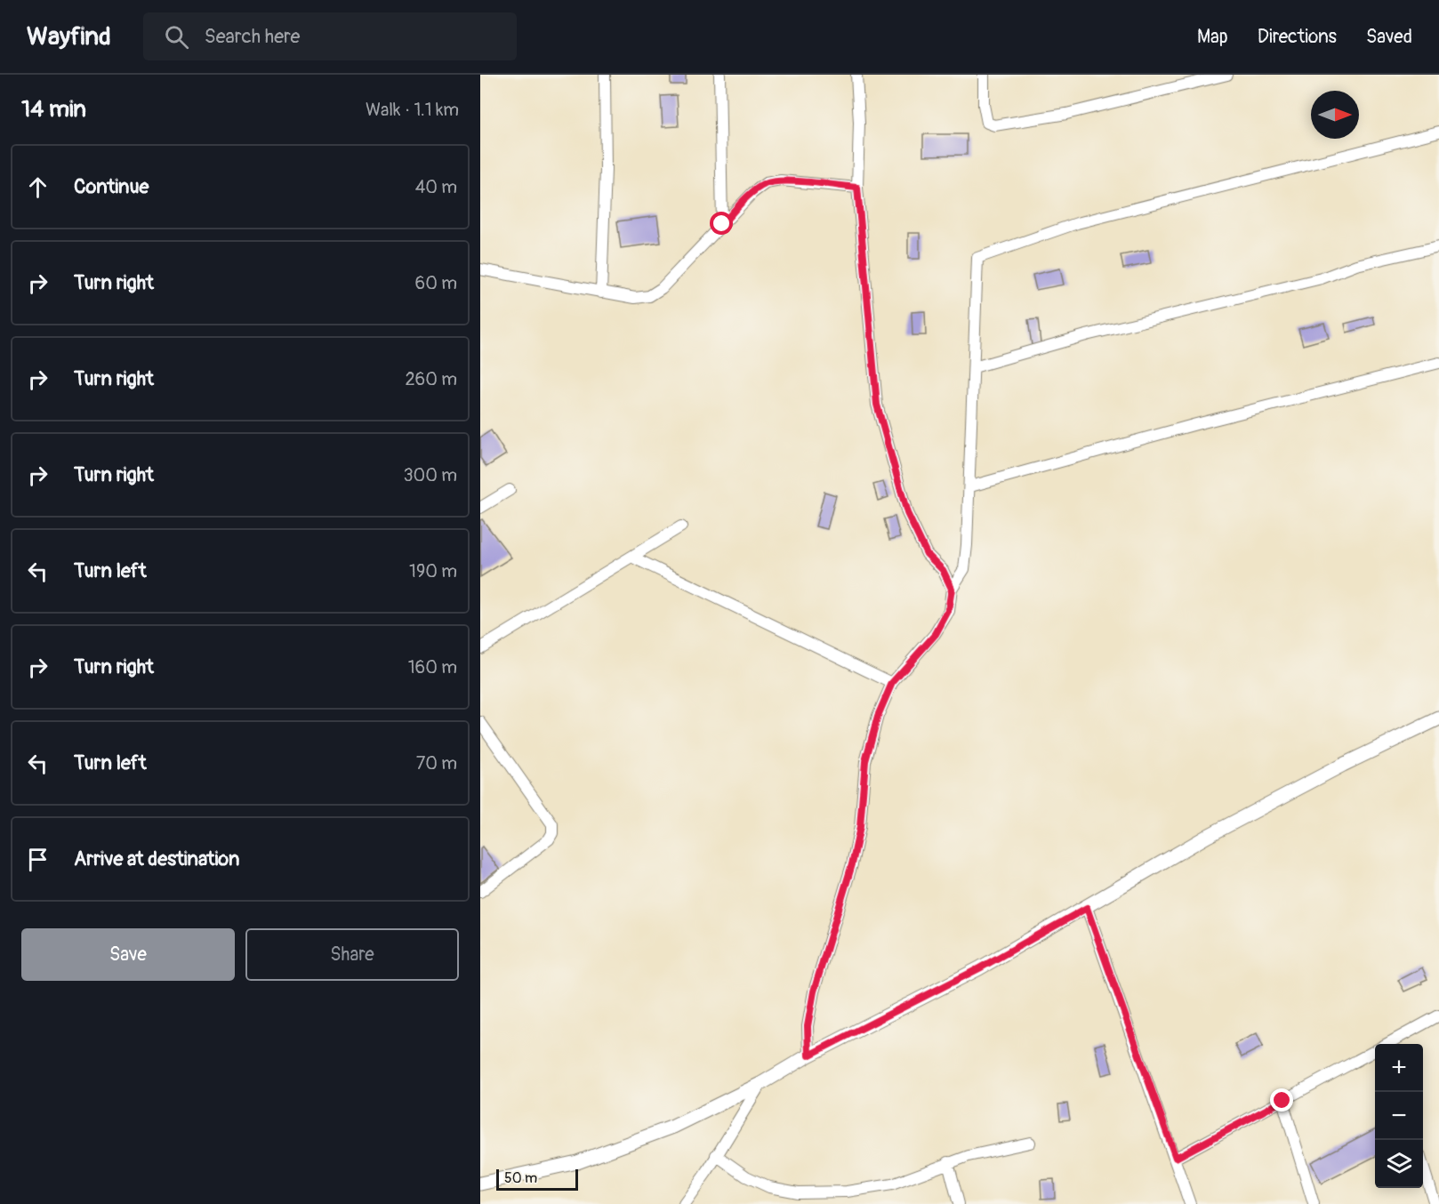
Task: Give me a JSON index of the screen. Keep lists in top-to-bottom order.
{
  "scale_bar": "50 m",
  "north": "right",
  "page": {
    "header": "Wayfind",
    "search": "Search here",
    "nav": ["Map", "Directions", "Saved"],
    "heading": ["14 min", "Walk · 1.1 km"],
    "list": [
      ["Continue", "40 m"],
      ["Turn right", "60 m"],
      ["Turn right", "260 m"],
      ["Turn right", "300 m"],
      ["Turn left", "190 m"],
      ["Turn right", "160 m"],
      ["Turn left", "70 m"],
      "Arrive at destination"
    ],
    "buttons": ["Save", "Share"],
    "map_buttons": ["+", "−"],
    "scale": "50 m"
  }
}
